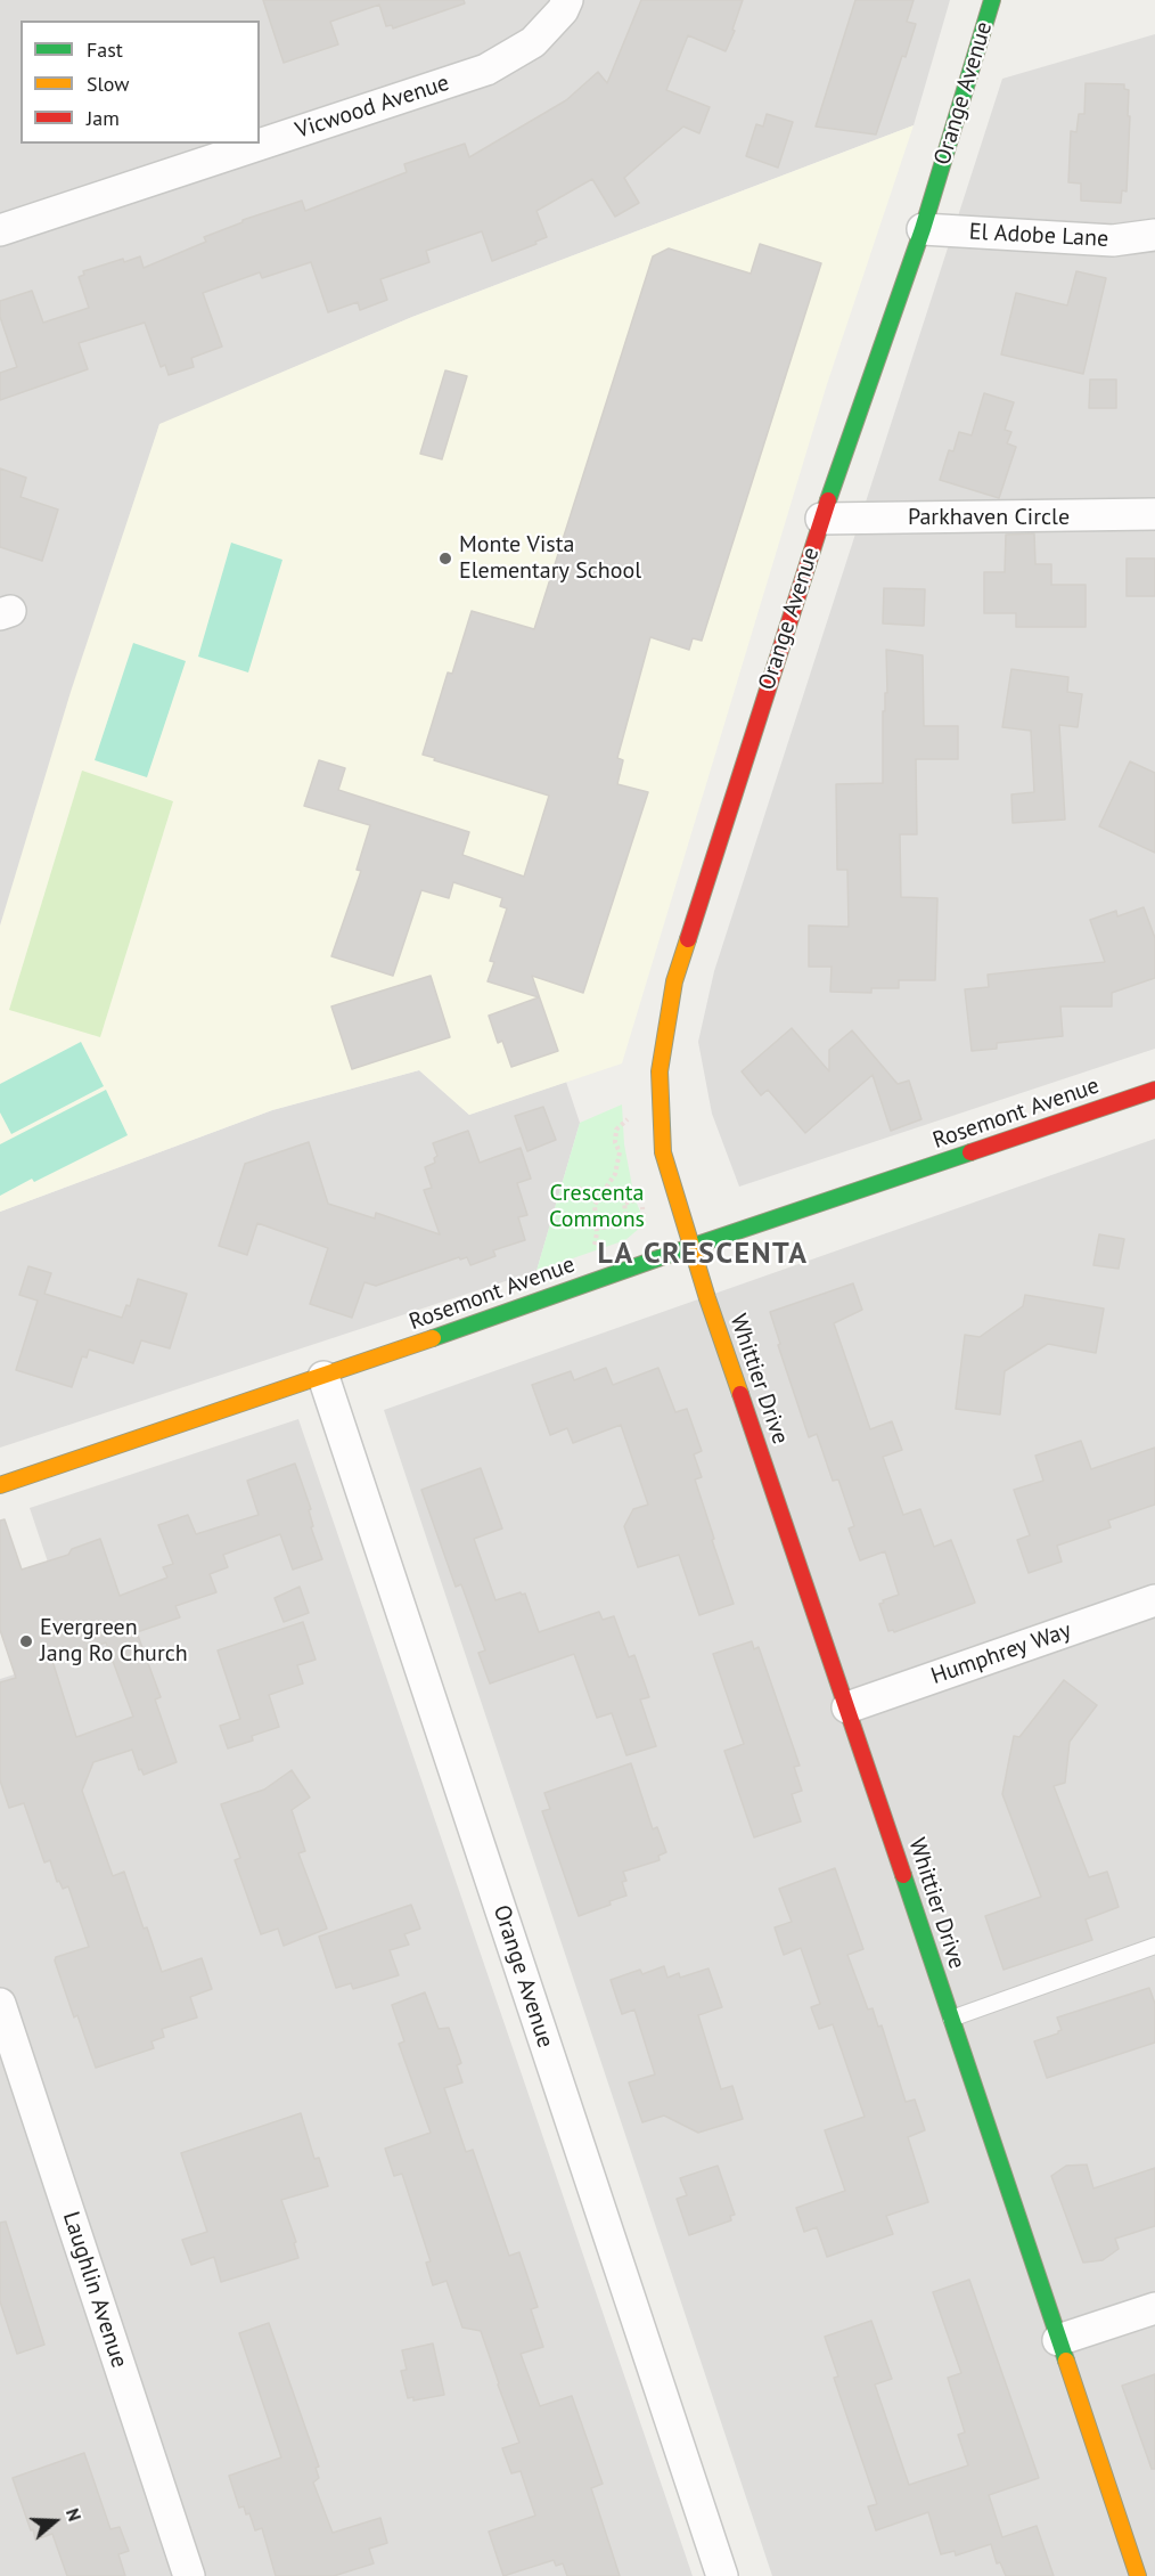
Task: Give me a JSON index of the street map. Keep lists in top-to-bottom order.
{
  "streets": {
    "street": [
      "Orange Avenue",
      "Vicwood Avenue",
      "El Adobe Lane",
      "Parkhaven Circle",
      "Rosemont Avenue",
      "Whittier Drive",
      "Humphrey Way",
      "Laughlin Avenue"
    ]
  },
  "crossings": [
    ["Orange Avenue", "El Adobe Lane"],
    ["Orange Avenue", "Parkhaven Circle"],
    ["Orange Avenue", "Rosemont Avenue"],
    ["Orange Avenue", "Whittier Drive"],
    ["Rosemont Avenue", "Whittier Drive"],
    ["Whittier Drive", "Humphrey Way"]
  ],
  "districts": ["LA CRESCENTA"],
  "parks": ["Crescenta Commons"],
  "places": ["Monte Vista Elementary School", "Evergreen Jang Ro Church"],
  "legend": ["Fast", "Slow", "Jam"],
  "north": "right"
}
